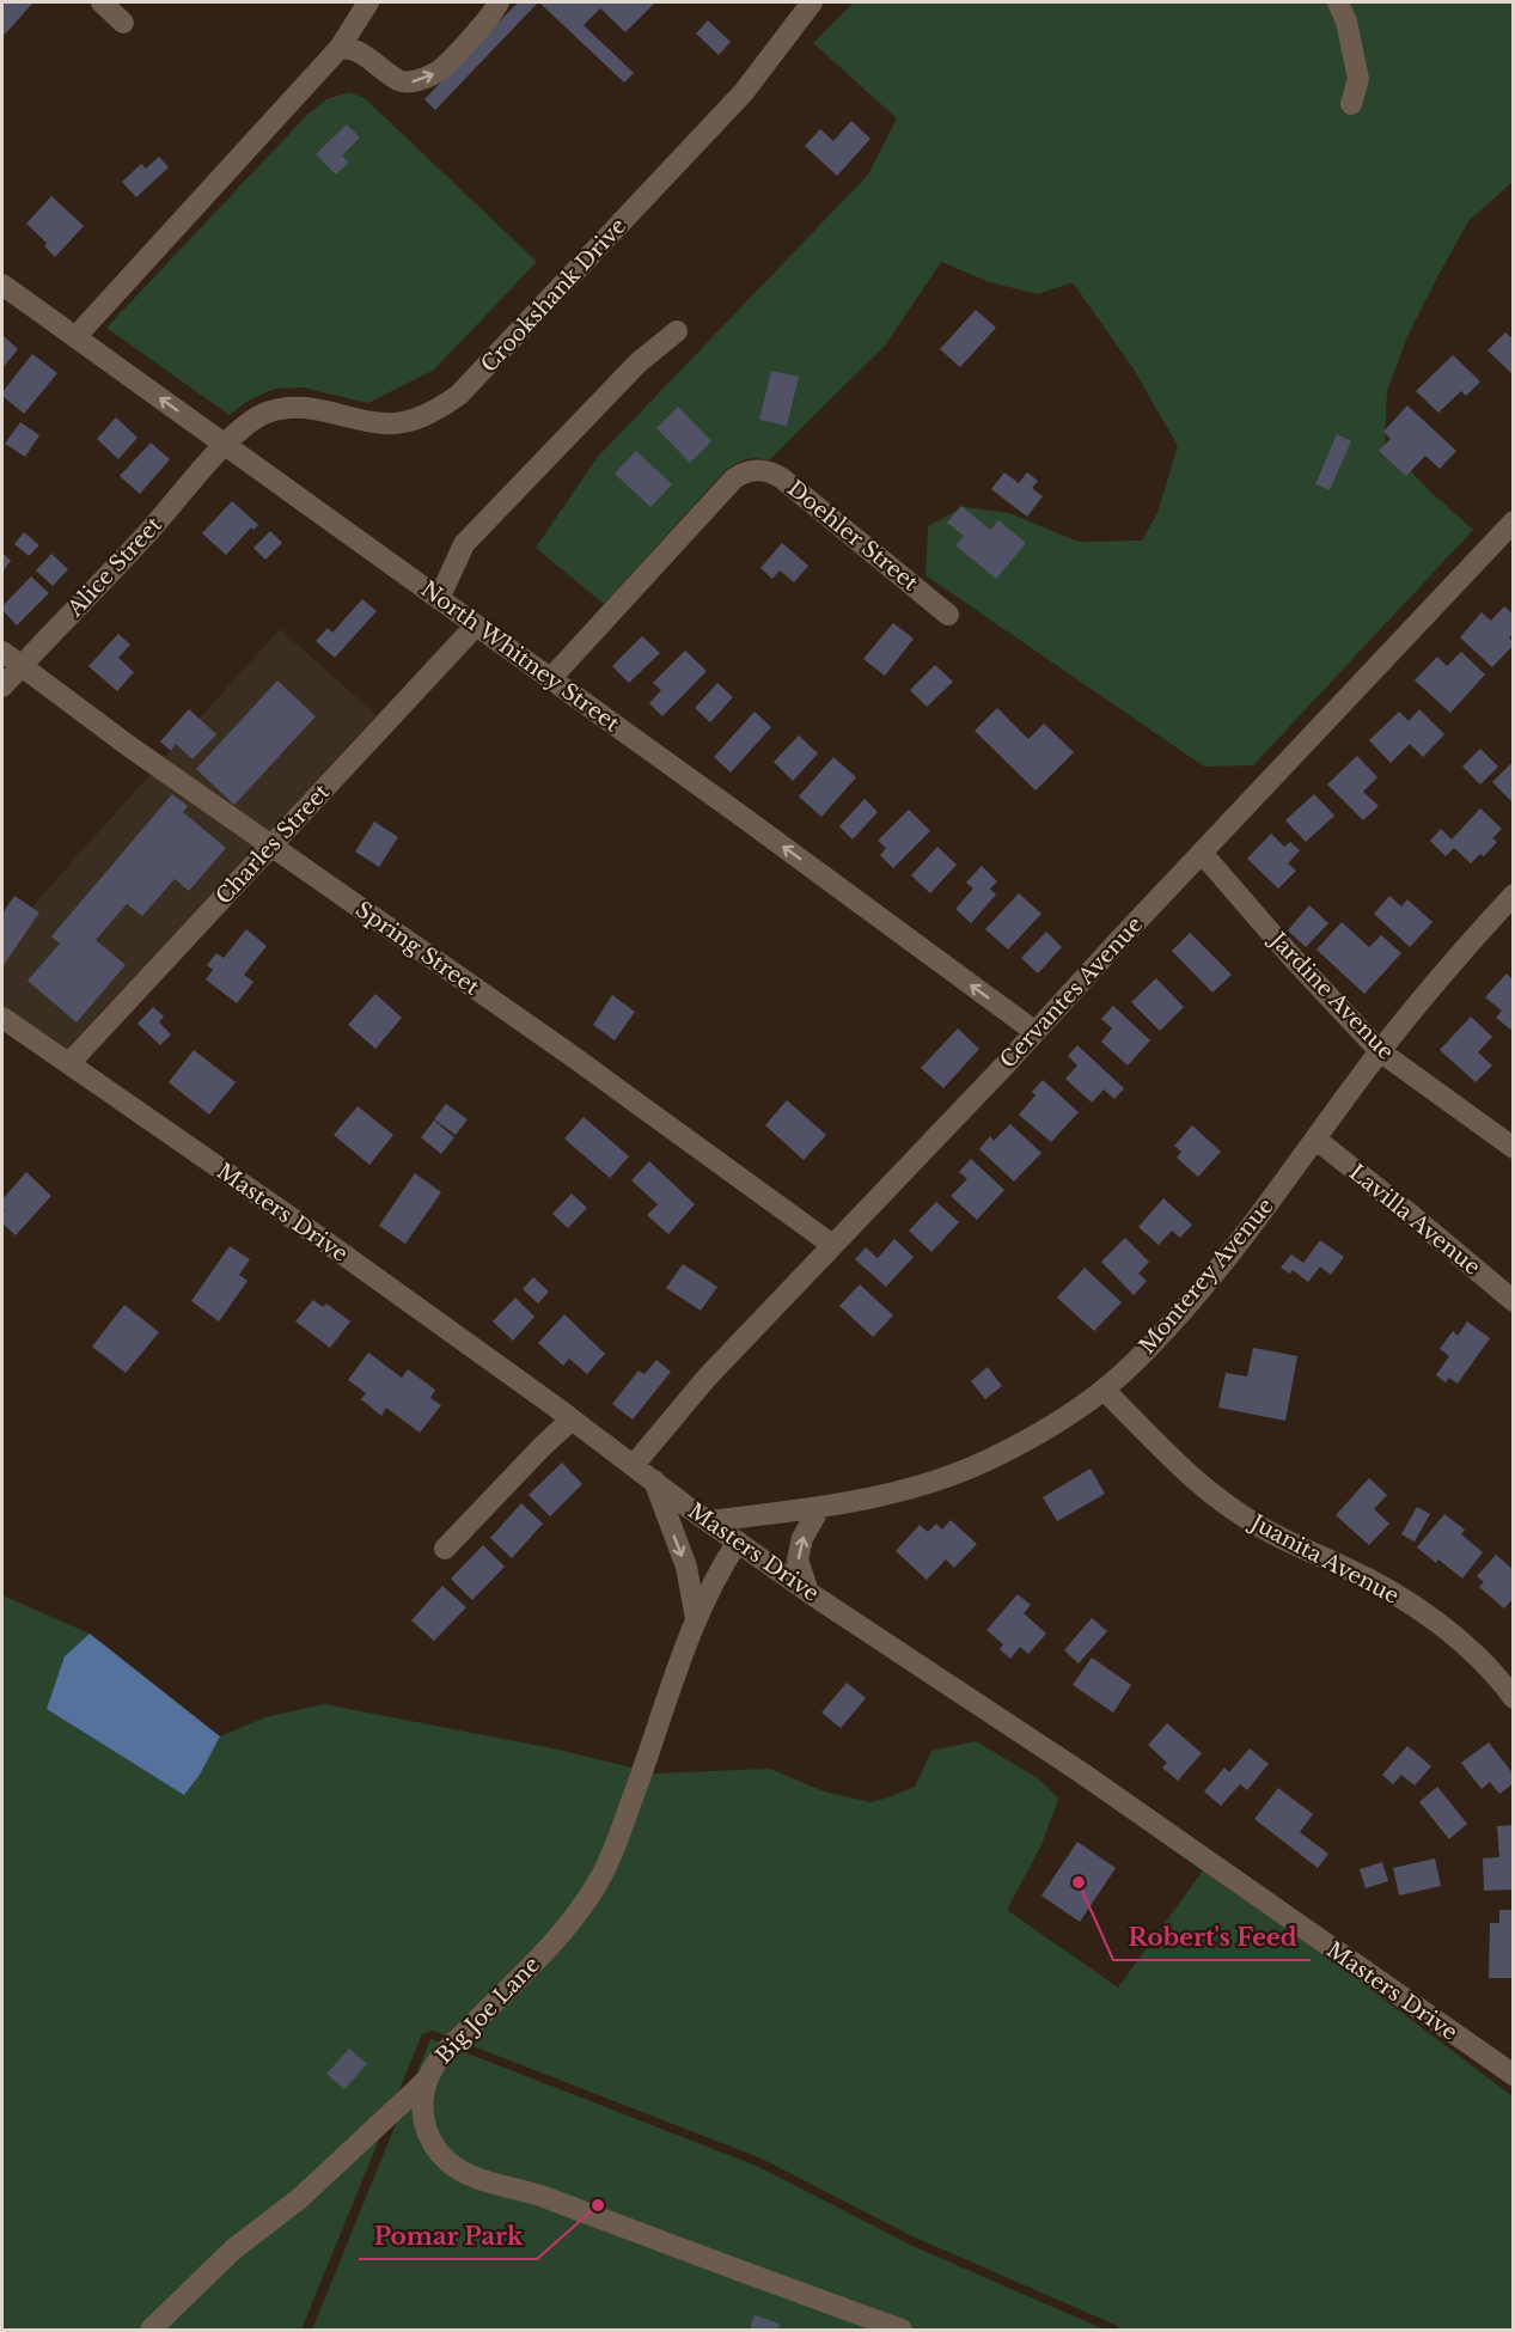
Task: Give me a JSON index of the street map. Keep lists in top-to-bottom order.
{
  "streets": {
    "street": [
      "Crookshank Drive",
      "Doehler Street",
      "Alice Street",
      "North Whitney Street",
      "Charles Street",
      "Spring Street",
      "Cervantes Avenue",
      "Jardine Avenue",
      "Masters Drive",
      "Lavilla Avenue",
      "Monterey Avenue",
      "Juanita Avenue",
      "Big Joe Lane"
    ]
  },
  "crossings": [
    ["Crookshank Drive", "Alice Street"],
    ["Crookshank Drive", "North Whitney Street"],
    ["Doehler Street", "North Whitney Street"],
    ["Alice Street", "North Whitney Street"],
    ["Alice Street", "Spring Street"],
    ["North Whitney Street", "Charles Street"],
    ["North Whitney Street", "Cervantes Avenue"],
    ["Charles Street", "Spring Street"],
    ["Charles Street", "Masters Drive"],
    ["Spring Street", "Cervantes Avenue"],
    ["Cervantes Avenue", "Jardine Avenue"],
    ["Cervantes Avenue", "Masters Drive"],
    ["Jardine Avenue", "Monterey Avenue"],
    ["Masters Drive", "Monterey Avenue"],
    ["Masters Drive", "Big Joe Lane"],
    ["Lavilla Avenue", "Monterey Avenue"],
    ["Monterey Avenue", "Juanita Avenue"]
  ],
  "one_way": ["North Whitney Street"],
  "places": ["Robert's Feed", "Pomar Park"]
}
